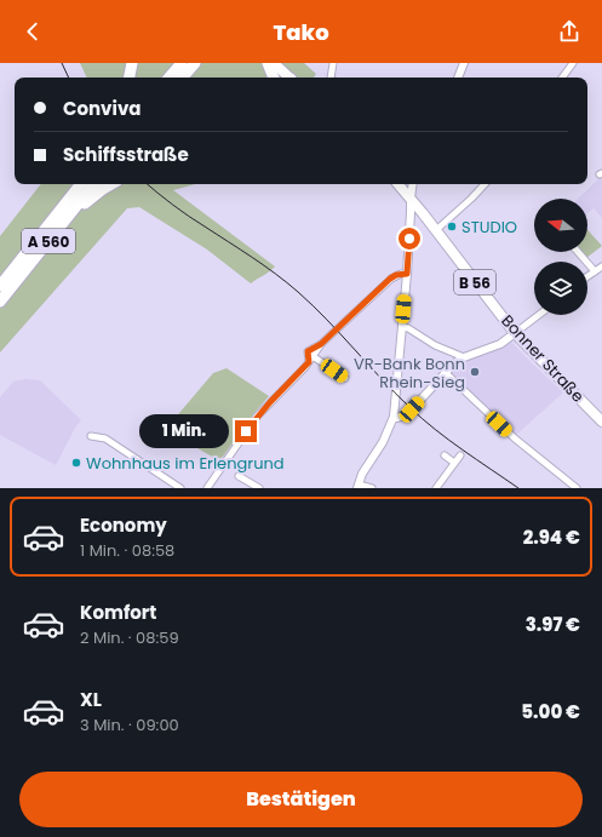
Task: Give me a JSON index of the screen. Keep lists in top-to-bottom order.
{
  "streets": {
    "highway": ["A 560"],
    "main road": ["B 56", "Bonner Straße"]
  },
  "places": ["STUDIO", "VR-Bank Bonn Rhein-Sieg", "Wohnhaus im Erlengrund"],
  "north": "left",
  "page": {
    "header": "Tako",
    "banner": ["Conviva", "Schiffsstraße"],
    "bubble": "1 Min.",
    "list": [
      {
        "name": "Economy",
        "note": "1 Min. · 08:58",
        "value": "2.94 €"
      },
      {
        "name": "Komfort",
        "note": "2 Min. · 08:59",
        "value": "3.97 €"
      },
      {
        "name": "XL",
        "note": "3 Min. · 09:00",
        "value": "5.00 €"
      }
    ],
    "buttons": "Bestätigen"
  }
}
